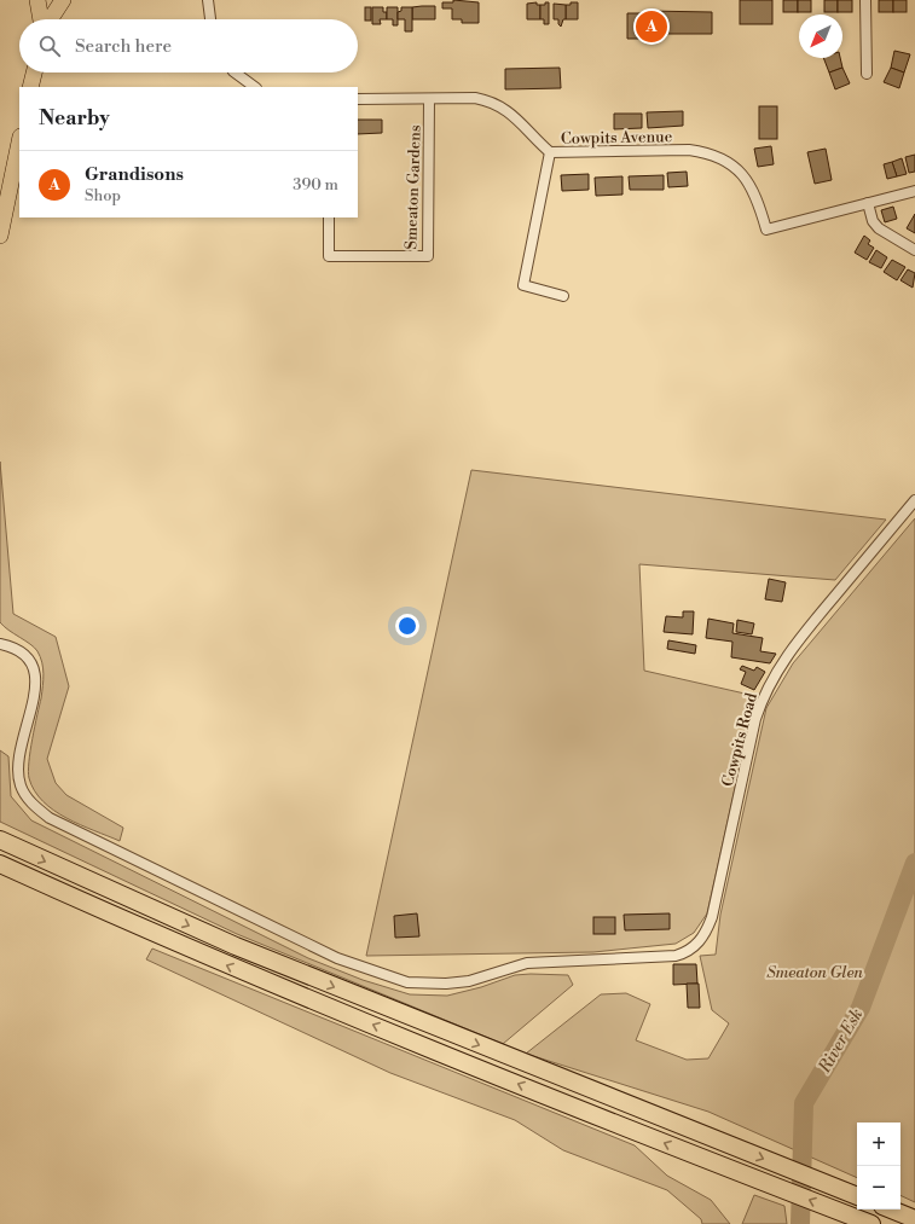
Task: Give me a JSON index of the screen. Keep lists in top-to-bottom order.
{
  "streets": {
    "street": ["Cowpits Avenue", "Smeaton Gardens", "Cowpits Road"]
  },
  "crossings": [
    ["Cowpits Avenue", "Smeaton Gardens"]
  ],
  "water": ["River Esk"],
  "parks": ["Smeaton Glen"],
  "north": "bottom left",
  "page": {
    "pins": "A",
    "search": "Search here",
    "heading": "Nearby",
    "list": [
      {
        "mark": "A",
        "name": "Grandisons",
        "note": "Shop",
        "value": "390 m"
      }
    ],
    "map_buttons": ["+", "−"]
  }
}
